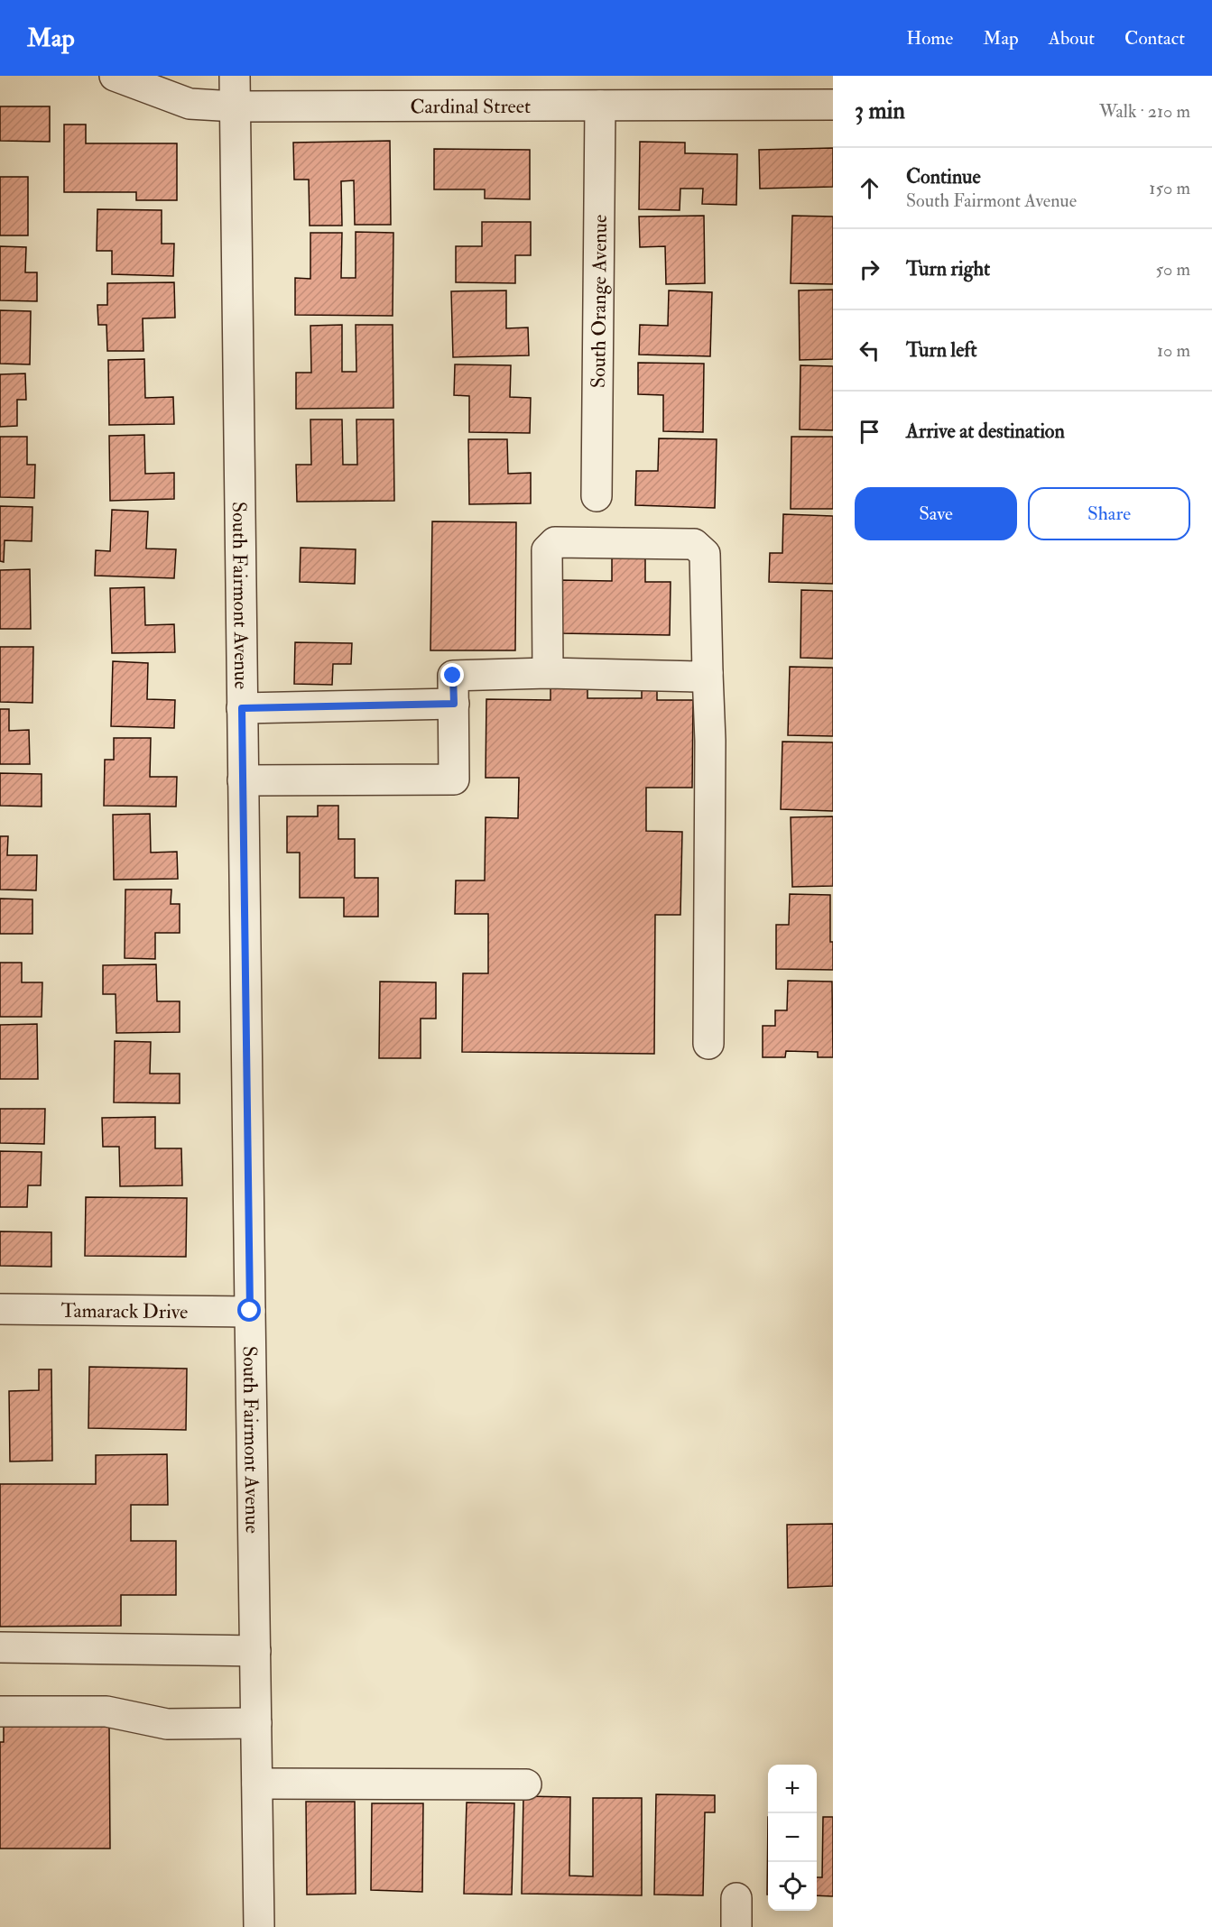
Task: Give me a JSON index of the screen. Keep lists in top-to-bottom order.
{
  "streets": {
    "street": [
      "Cardinal Street",
      "South Orange Avenue",
      "South Fairmont Avenue",
      "Tamarack Drive"
    ]
  },
  "crossings": [
    ["Cardinal Street", "South Orange Avenue"],
    ["Cardinal Street", "South Fairmont Avenue"],
    ["South Fairmont Avenue", "Tamarack Drive"]
  ],
  "page": {
    "header": "Map",
    "nav": [
      "Home",
      "Map",
      "About",
      "Contact"
    ],
    "heading": ["3 min", "Walk · 210 m"],
    "list": [
      ["Continue", "South Fairmont Avenue", "150 m"],
      ["Turn right", "50 m"],
      ["Turn left", "10 m"],
      "Arrive at destination"
    ],
    "buttons": ["Save", "Share"],
    "map_buttons": ["+", "−"]
  }
}
